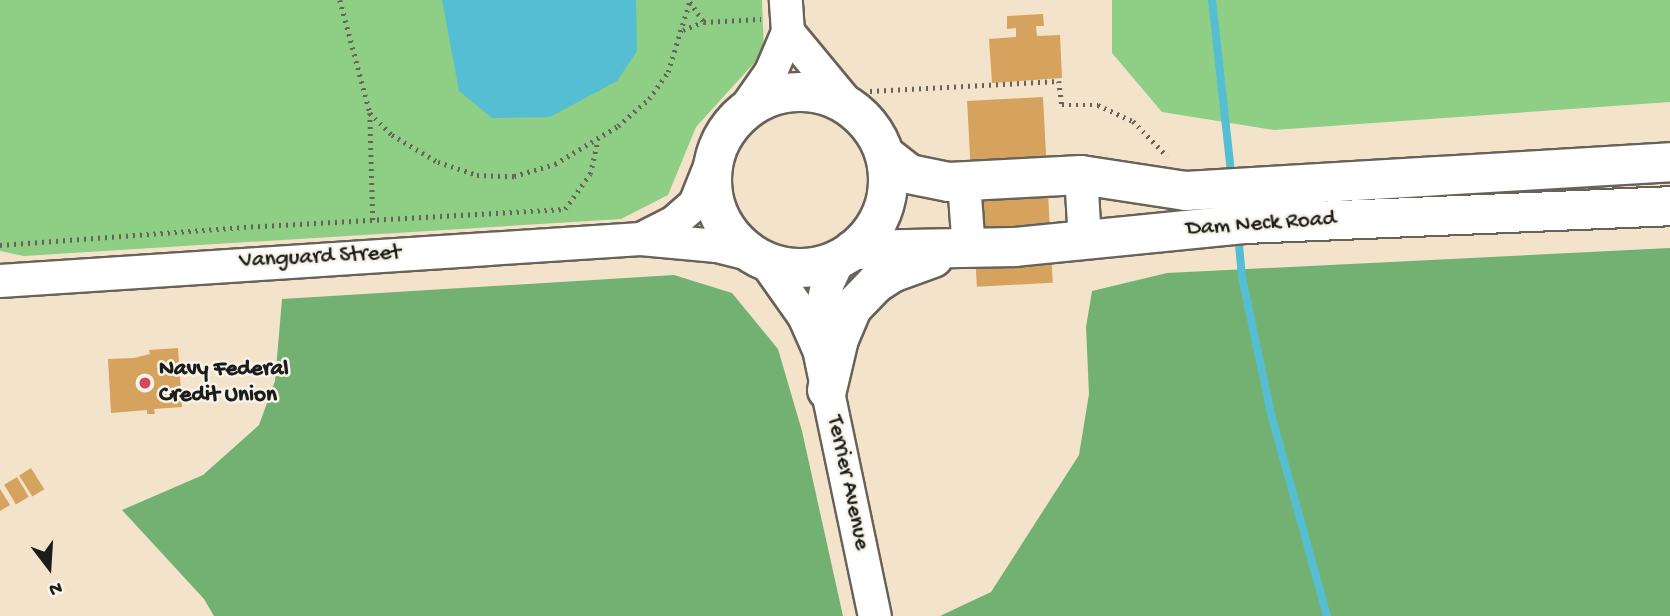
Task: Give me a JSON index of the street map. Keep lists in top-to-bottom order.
{
  "streets": {
    "main road": ["Dam Neck Road"],
    "street": ["Vanguard Street", "Terrier Avenue"]
  },
  "crossings": [
    ["Dam Neck Road", "Vanguard Street"],
    ["Dam Neck Road", "Terrier Avenue"],
    ["Vanguard Street", "Terrier Avenue"]
  ],
  "places": ["Navy Federal Credit Union"],
  "north": "bottom"
}
